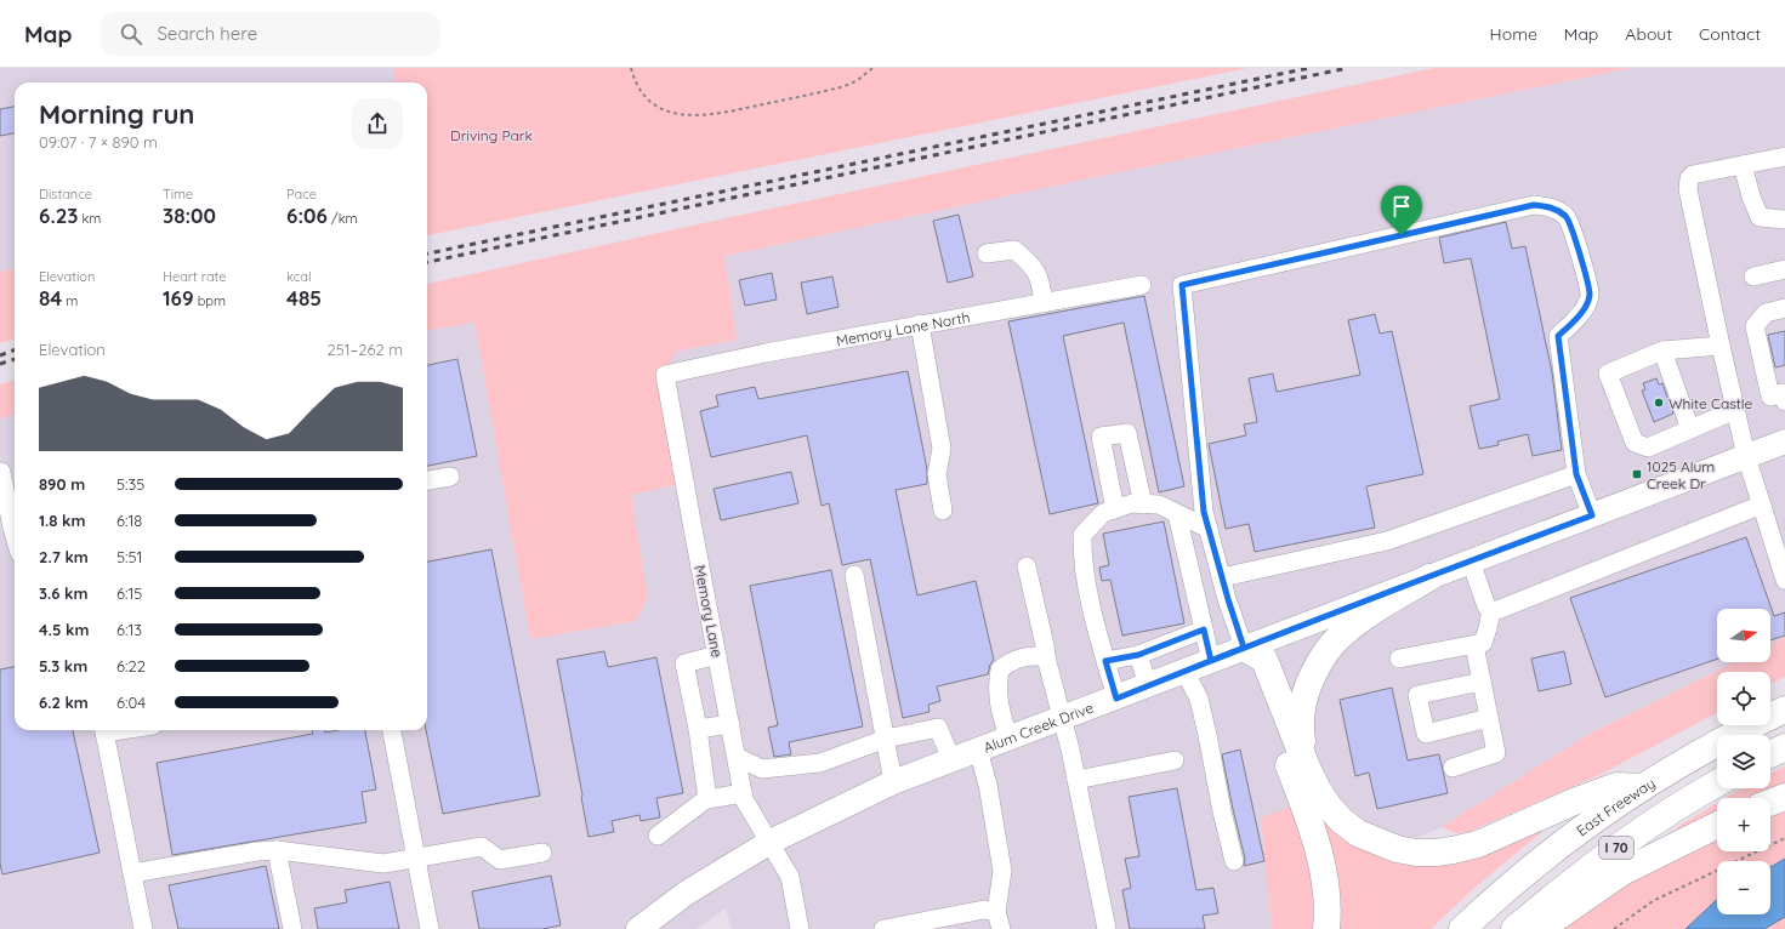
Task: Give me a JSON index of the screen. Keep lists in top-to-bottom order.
{
  "streets": {
    "highway": ["East Freeway", "I 70"],
    "main road": ["Alum Creek Drive"],
    "street": ["Memory Lane North", "Memory Lane"]
  },
  "crossings": [
    ["Memory Lane North", "Memory Lane"],
    ["Memory Lane", "Alum Creek Drive"]
  ],
  "parks": ["Driving Park"],
  "places": {
    "other": ["White Castle"],
    "transit": ["1025 Alum Creek Dr"]
  },
  "north": "right",
  "page": {
    "header": "Map",
    "search": "Search here",
    "nav": [
      "Home",
      "Map",
      "About",
      "Contact"
    ],
    "heading": ["Morning run", "09:07 · 7 × 890 m"],
    "stats": [
      ["Distance", "6.23 km"],
      ["Time", "38:00"],
      ["Pace", "6:06 /km"],
      ["Elevation", "84 m"],
      ["Heart rate", "169 bpm"],
      ["kcal", "485"]
    ],
    "chart": ["Elevation", "251–262 m"],
    "list": [
      {
        "name": "890 m",
        "note": "5:35"
      },
      {
        "name": "1.8 km",
        "note": "6:18"
      },
      {
        "name": "2.7 km",
        "note": "5:51"
      },
      {
        "name": "3.6 km",
        "note": "6:15"
      },
      {
        "name": "4.5 km",
        "note": "6:13"
      },
      {
        "name": "5.3 km",
        "note": "6:22"
      },
      {
        "name": "6.2 km",
        "note": "6:04"
      }
    ],
    "map_buttons": ["+", "−"]
  }
}
